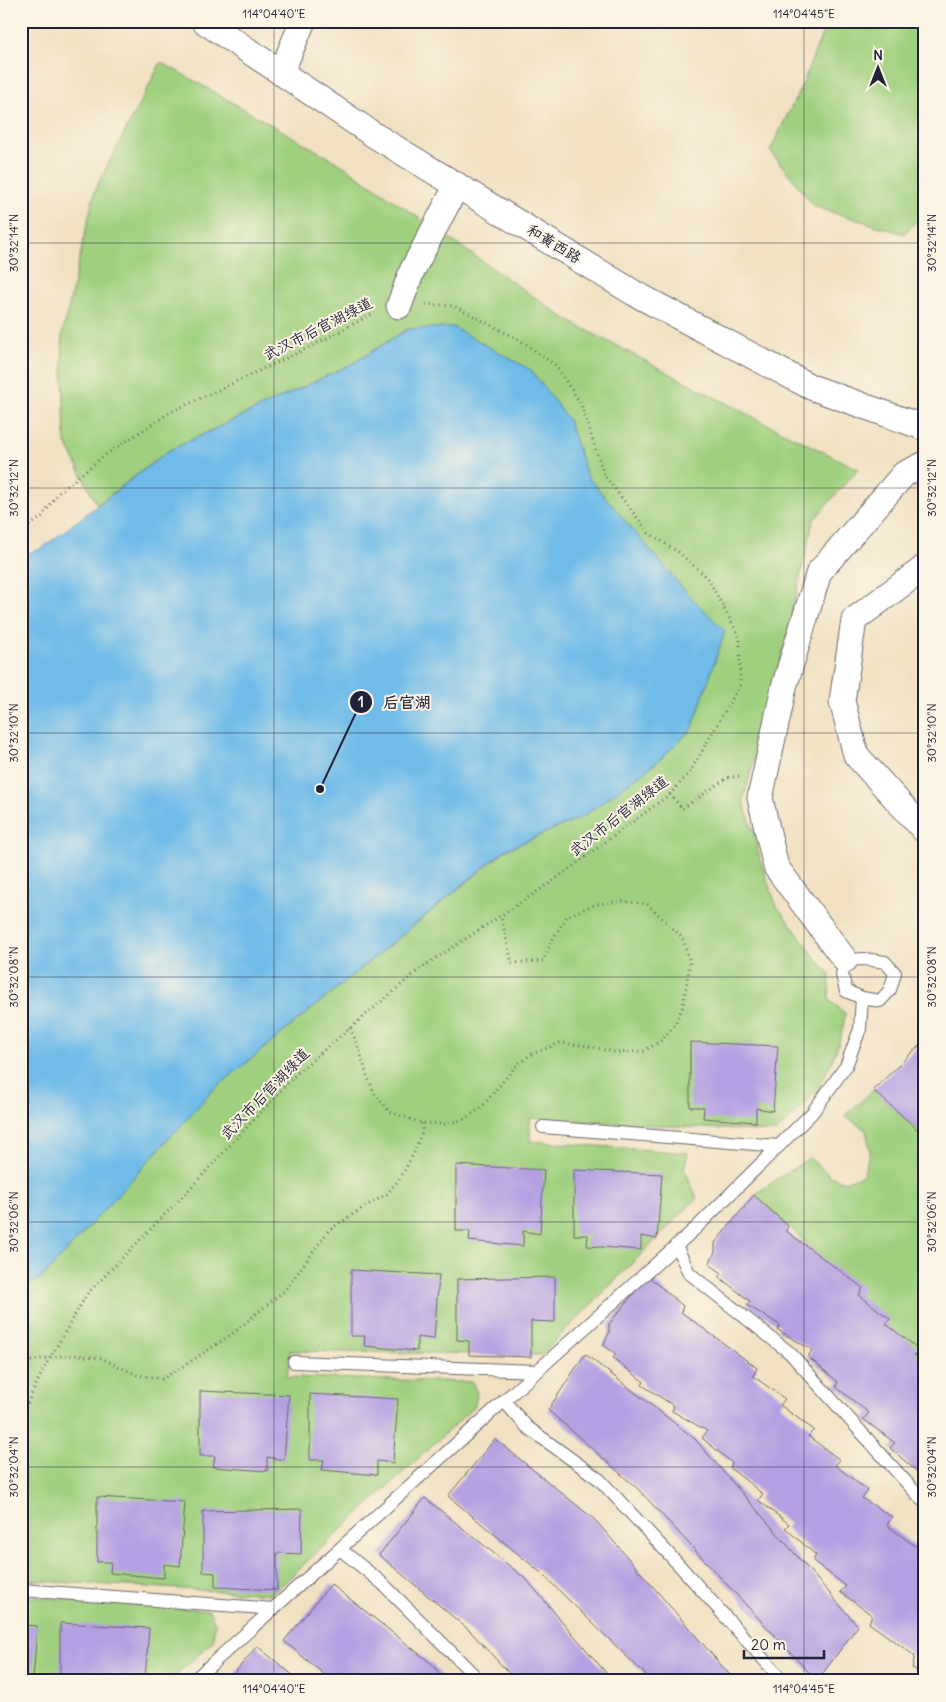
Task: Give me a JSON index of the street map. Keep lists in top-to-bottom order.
{
  "streets": {
    "street": ["和黄西路"],
    "path": ["武汉市后官湖绿道"]
  },
  "places": ["后官湖"],
  "scale_bar": "20 m",
  "north": "top",
  "coordinates": [
    "114°04'40\"E",
    "114°04'45\"E",
    "30°32'14\"N",
    "30°32'12\"N",
    "30°32'10\"N",
    "30°32'08\"N",
    "30°32'06\"N",
    "30°32'04\"N"
  ]
}
